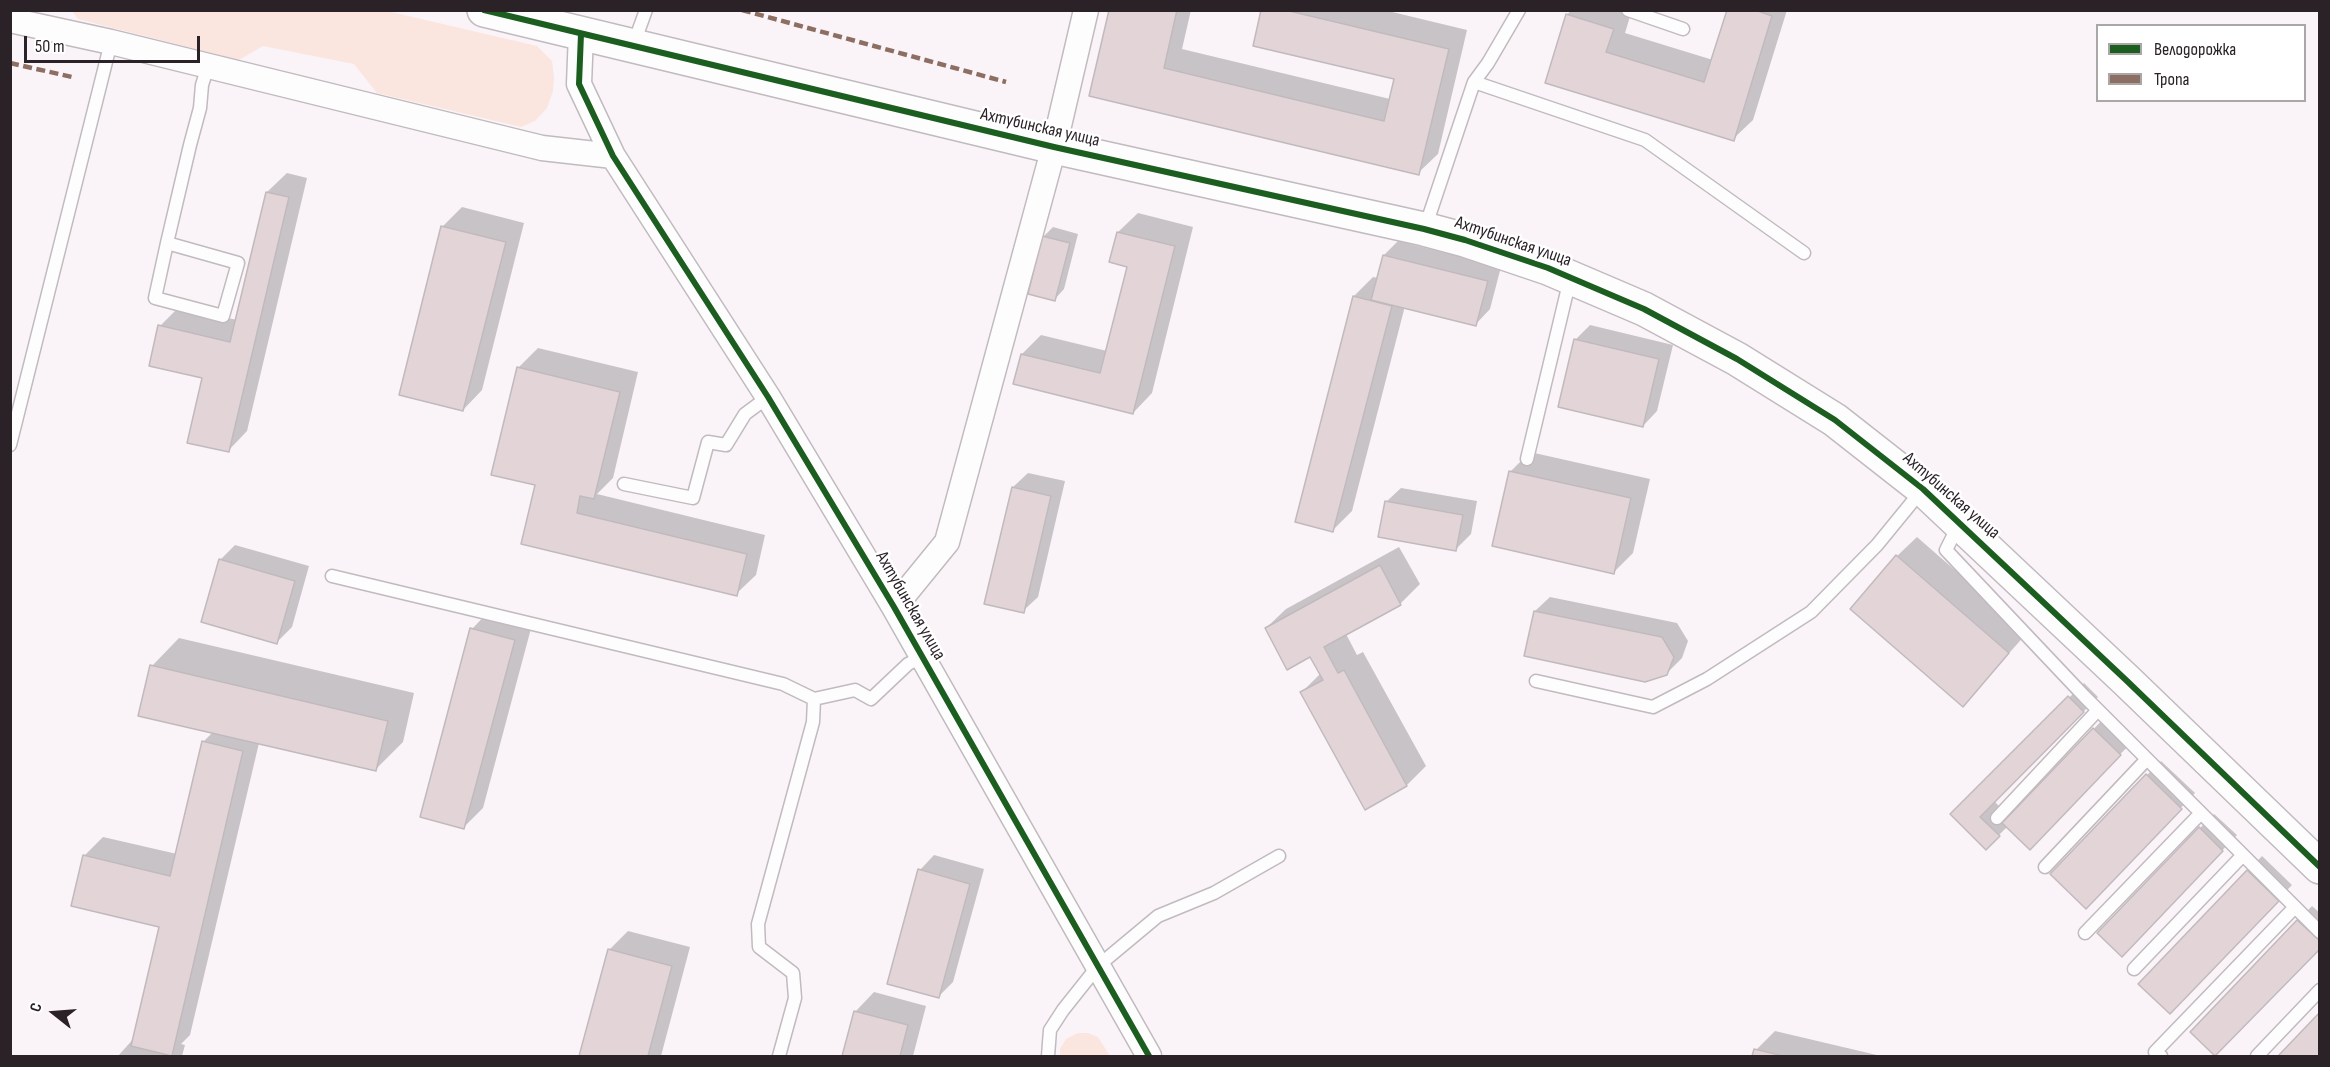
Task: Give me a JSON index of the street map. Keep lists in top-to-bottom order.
{
  "streets": {
    "street": ["Ахтубинская улица"]
  },
  "legend": ["Велодорожка", "Тропа"],
  "scale_bar": "50 m",
  "north": "left"
}
